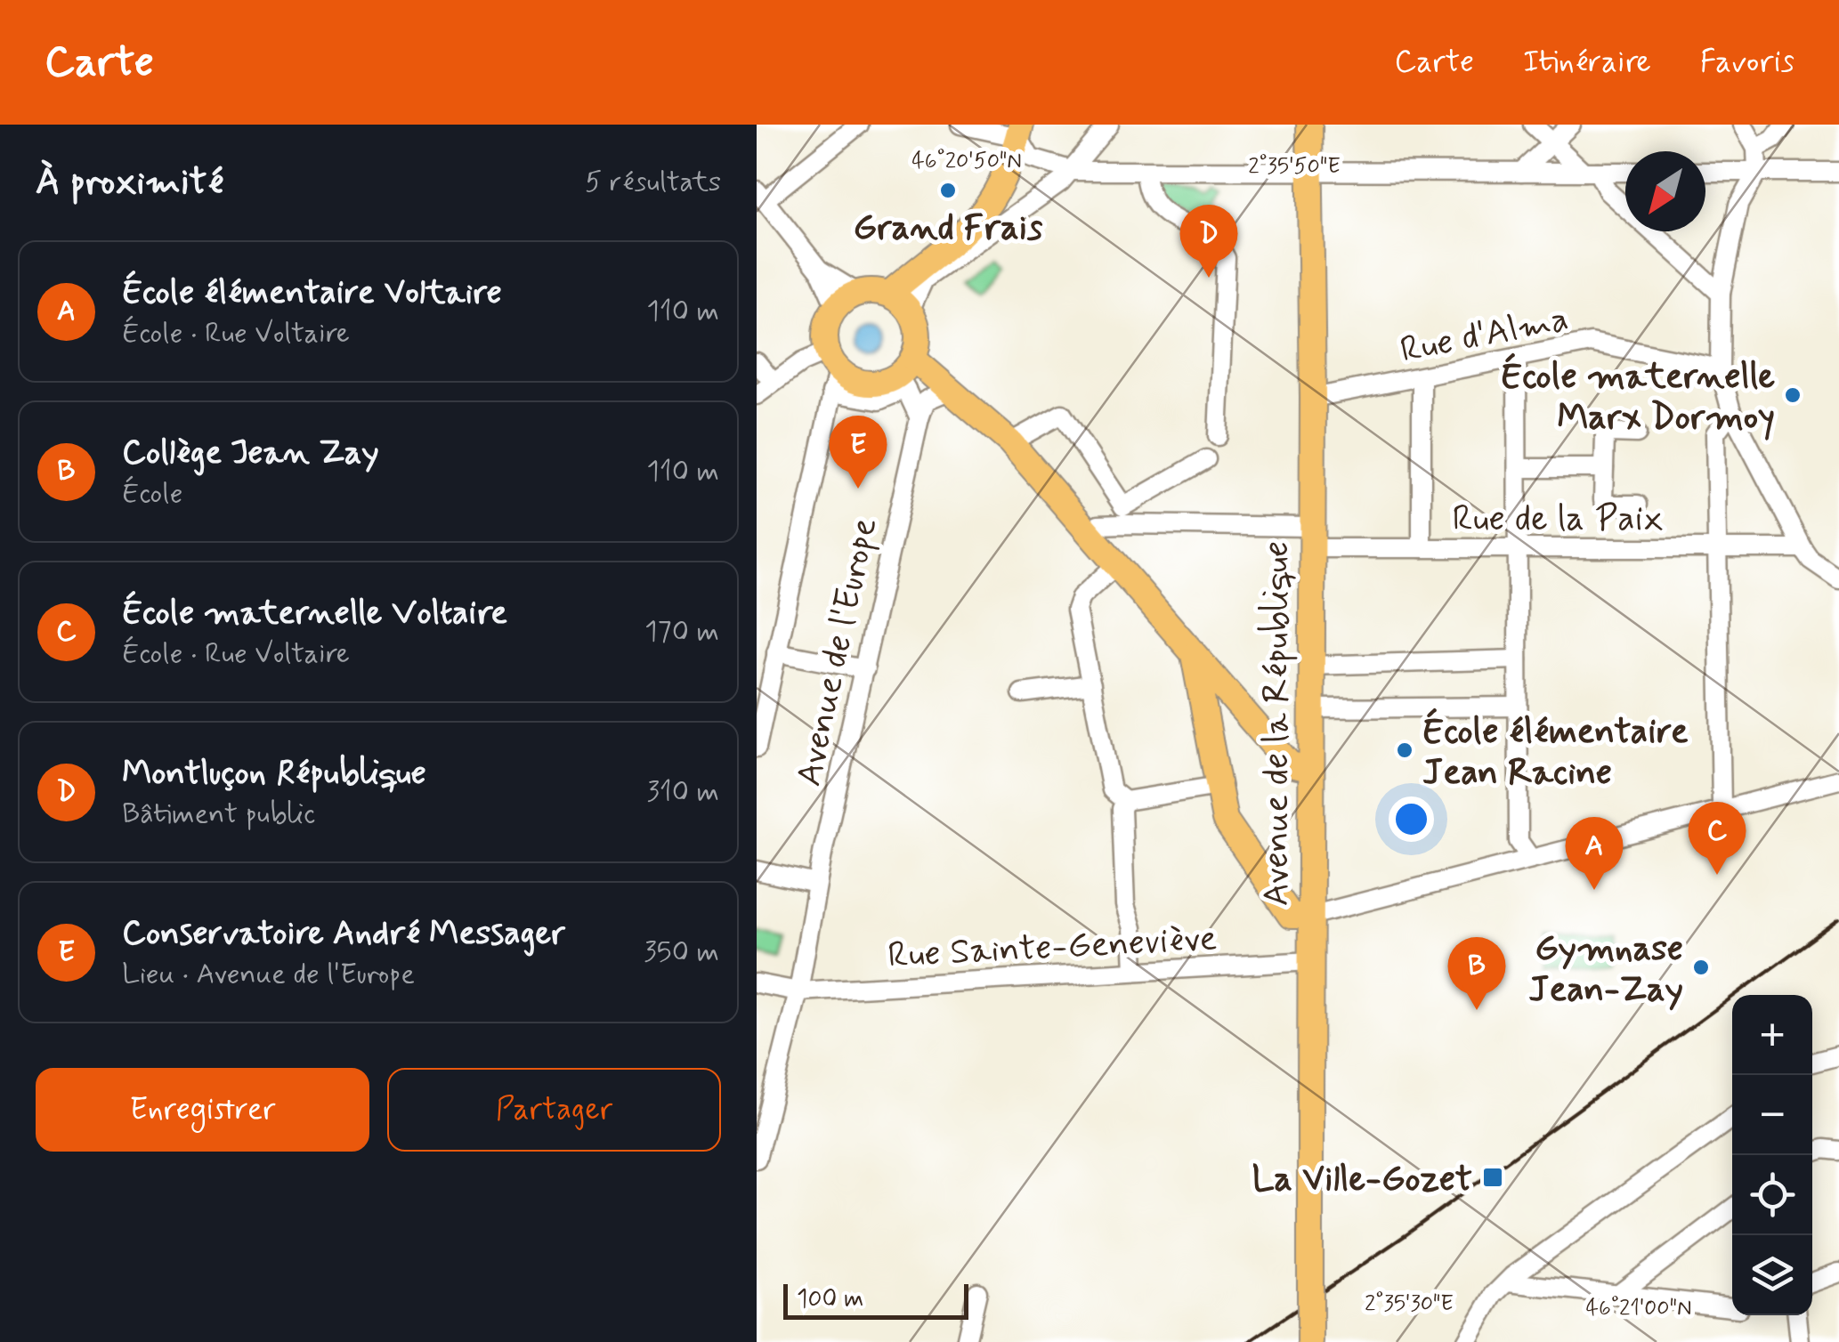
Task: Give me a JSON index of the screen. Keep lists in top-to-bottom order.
{
  "streets": {
    "main road": ["Avenue de la République"],
    "street": [
      "Rue d'Alma",
      "Rue de la Paix",
      "Avenue de l'Europe",
      "Rue Sainte-Geneviève"
    ]
  },
  "crossings": [
    ["Rue d'Alma", "Avenue de la République"],
    ["Rue de la Paix", "Avenue de la République"],
    ["Avenue de l'Europe", "Rue Sainte-Geneviève"],
    ["Avenue de la République", "Rue Sainte-Geneviève"]
  ],
  "places": {
    "other": [
      "Grand Frais",
      "École maternelle Marx Dormoy",
      "École élémentaire Jean Racine",
      "Gymnase Jean-Zay"
    ],
    "transit": ["La Ville-Gozet"]
  },
  "scale_bar": "100 m",
  "north": "bottom left",
  "page": {
    "header": "Carte",
    "nav": ["Carte", "Itinéraire", "Favoris"],
    "heading": ["À proximité", "5 résultats"],
    "pins": [
      "D",
      "E",
      "C",
      "A",
      "B"
    ],
    "list": [
      {
        "mark": "A",
        "name": "École élémentaire Voltaire",
        "note": "École · Rue Voltaire",
        "value": "110 m"
      },
      {
        "mark": "B",
        "name": "Collège Jean Zay",
        "note": "École",
        "value": "110 m"
      },
      {
        "mark": "C",
        "name": "École maternelle Voltaire",
        "note": "École · Rue Voltaire",
        "value": "170 m"
      },
      {
        "mark": "D",
        "name": "Montluçon République",
        "note": "Bâtiment public",
        "value": "310 m"
      },
      {
        "mark": "E",
        "name": "Conservatoire André Messager",
        "note": "Lieu · Avenue de l'Europe",
        "value": "350 m"
      }
    ],
    "map_buttons": ["+", "−"],
    "buttons": ["Enregistrer", "Partager"],
    "scale": "100 m"
  },
  "coordinates": [
    "46°20'50\"N",
    "2°35'50\"E",
    "2°35'30\"E",
    "46°21'00\"N"
  ]
}
